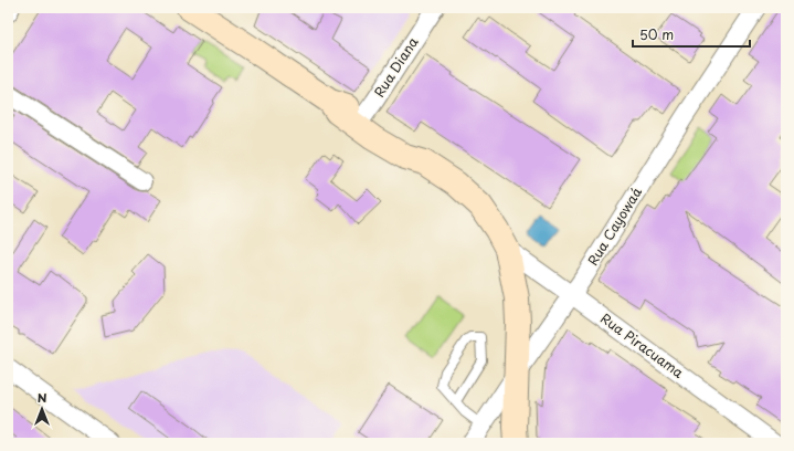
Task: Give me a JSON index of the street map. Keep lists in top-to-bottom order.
{
  "streets": {
    "street": ["Rua Diana", "Rua Cayowaá", "Rua Piracuama"]
  },
  "crossings": [
    ["Rua Cayowaá", "Rua Piracuama"]
  ],
  "scale_bar": "50 m",
  "north": "top"
}
